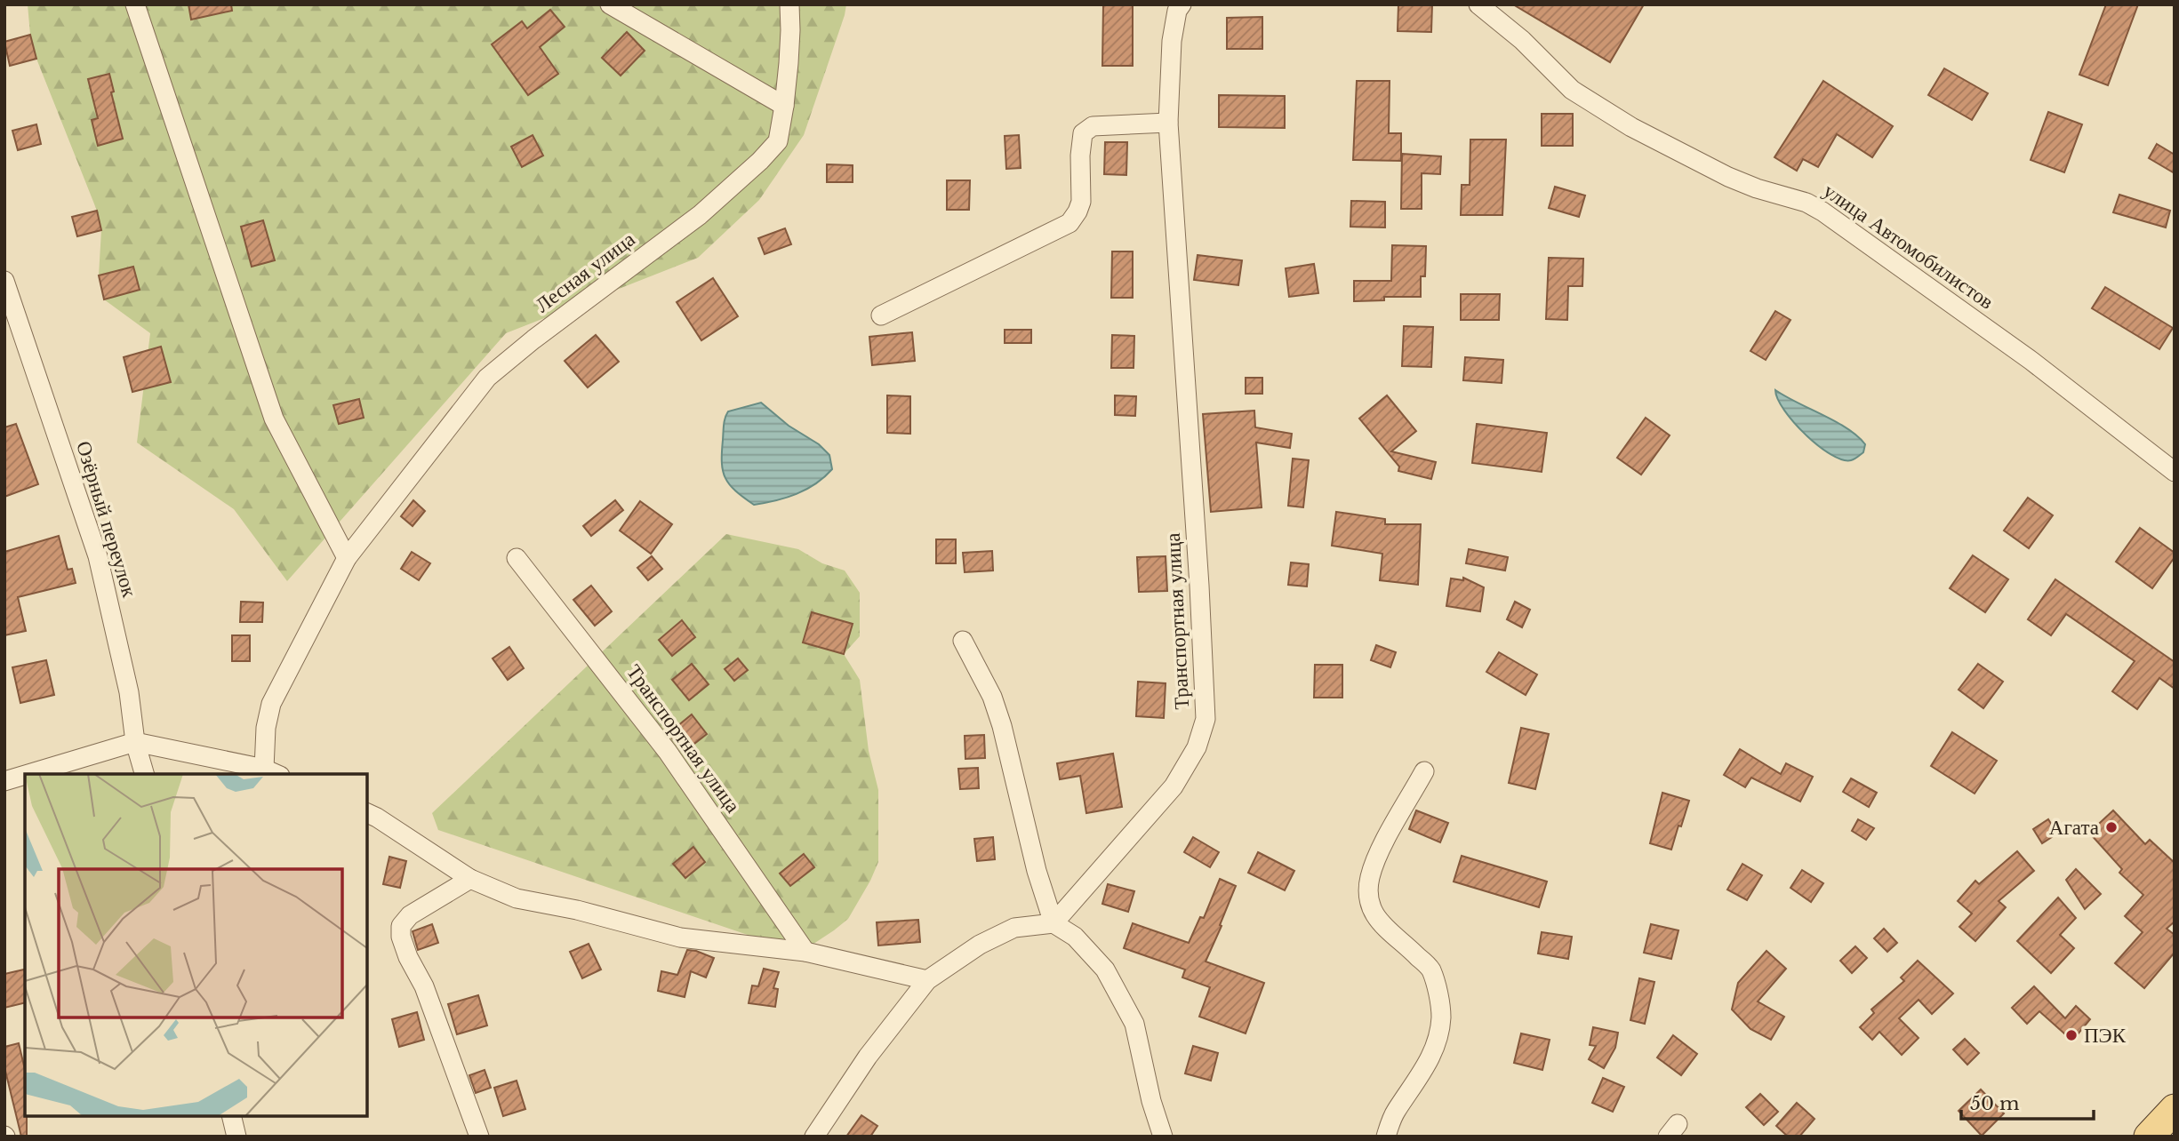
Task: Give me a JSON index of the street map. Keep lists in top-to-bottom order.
{
  "streets": {
    "street": [
      "улица Автомобилистов",
      "Лесная улица",
      "Озёрный переулок",
      "Транспортная улица"
    ]
  },
  "places": ["Агата", "ПЭК"],
  "scale_bar": "50 m"
}
